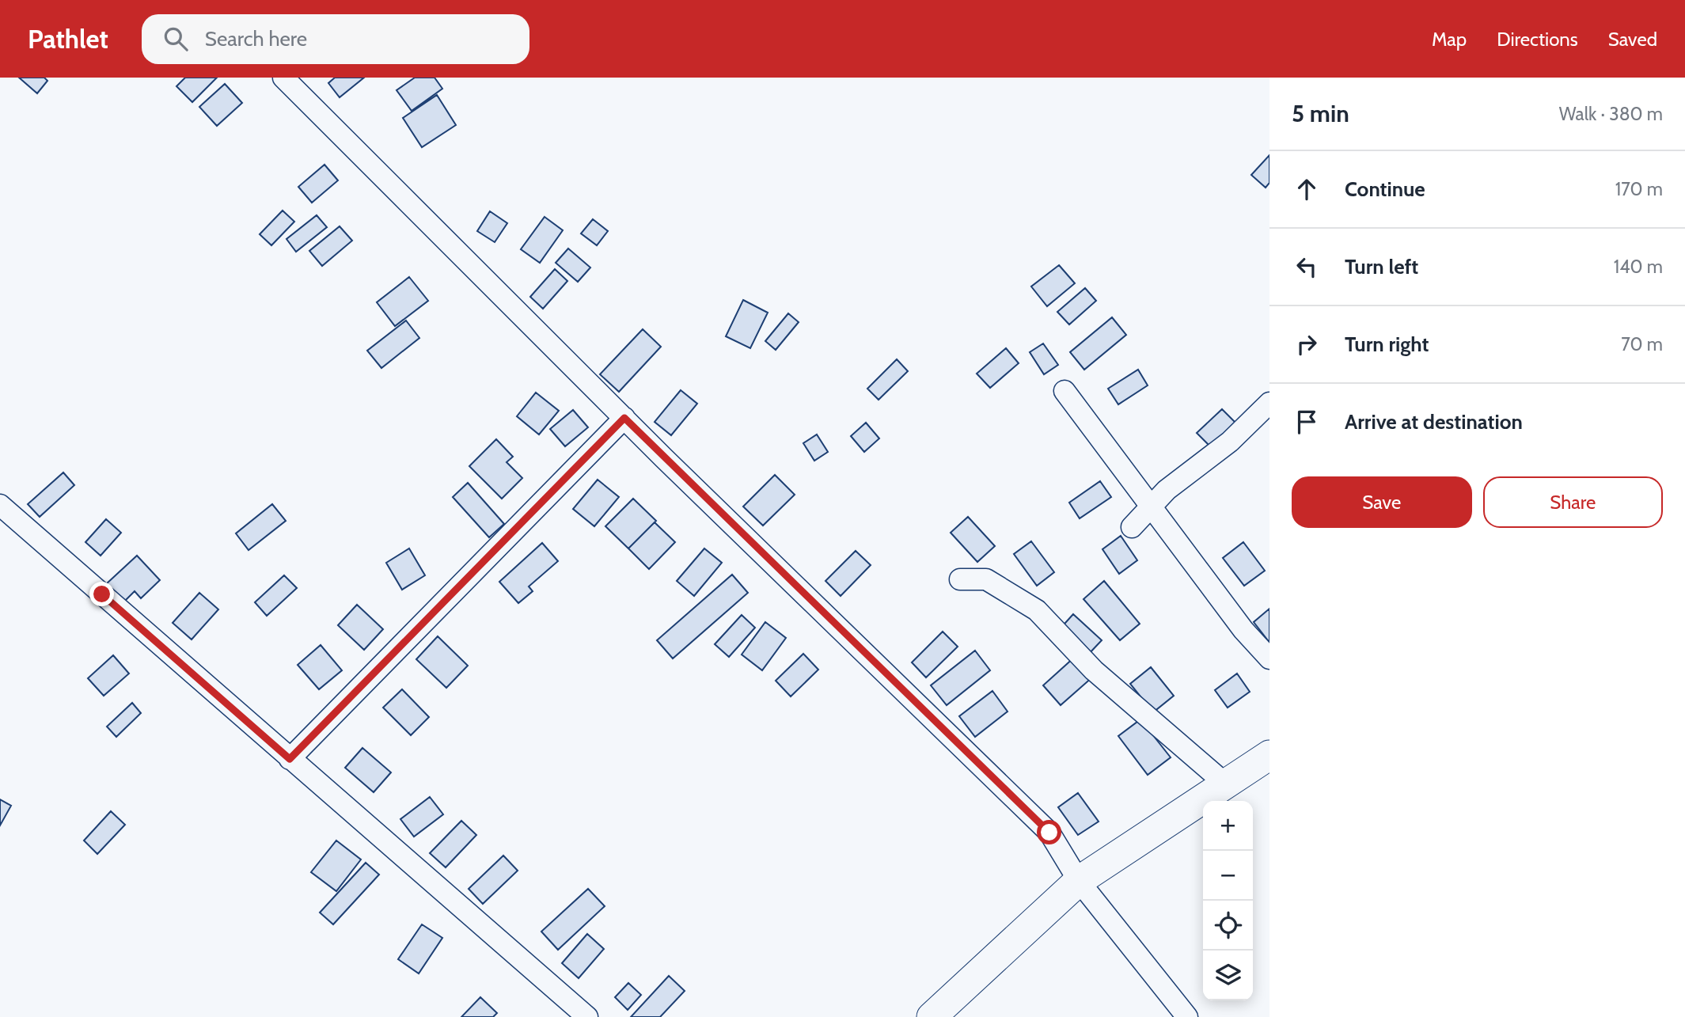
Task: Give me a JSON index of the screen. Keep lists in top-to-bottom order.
{
  "page": {
    "header": "Pathlet",
    "search": "Search here",
    "nav": ["Map", "Directions", "Saved"],
    "heading": ["5 min", "Walk · 380 m"],
    "list": [
      ["Continue", "170 m"],
      ["Turn left", "140 m"],
      ["Turn right", "70 m"],
      "Arrive at destination"
    ],
    "buttons": ["Save", "Share"],
    "map_buttons": ["+", "−"]
  }
}
